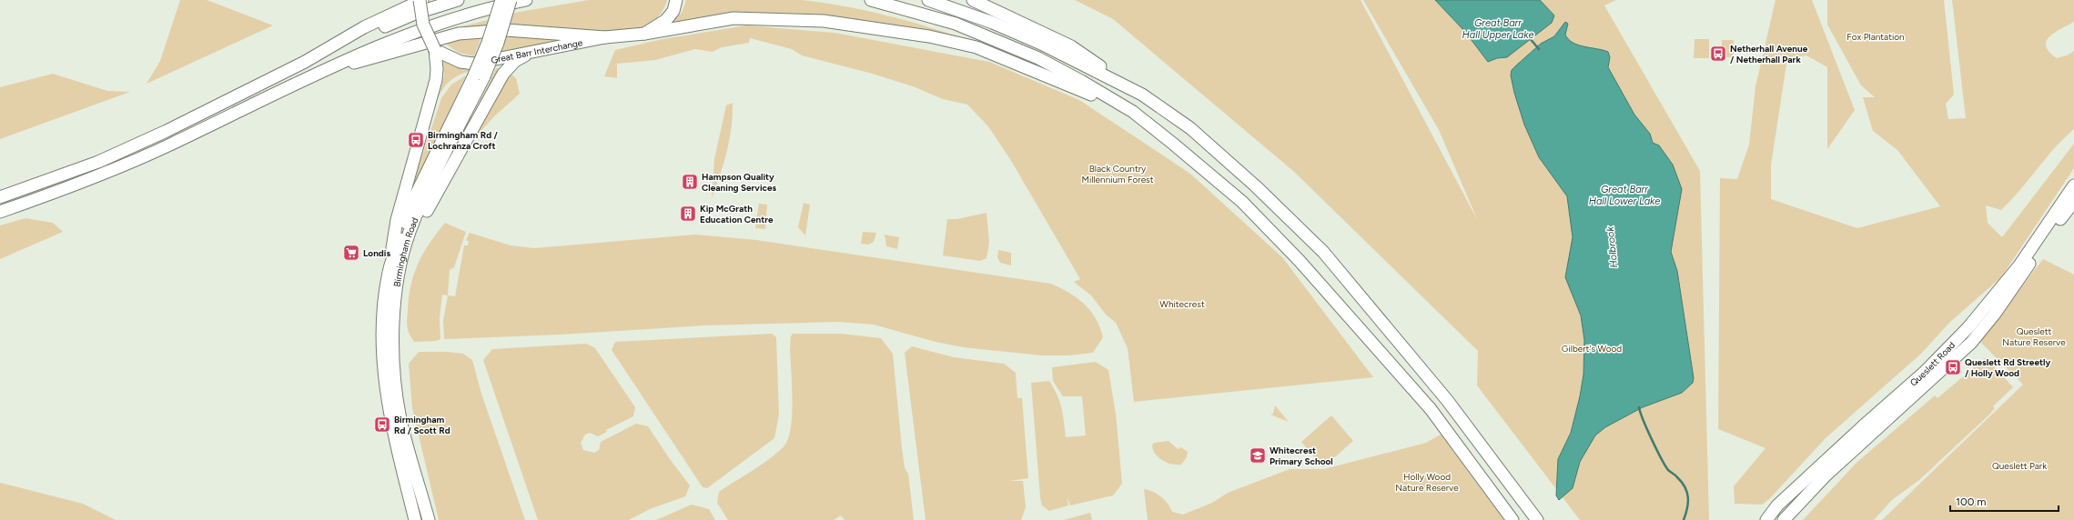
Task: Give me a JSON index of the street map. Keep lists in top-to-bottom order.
{
  "streets": {
    "highway": ["Great Barr Interchange", "Birmingham Road", "Queslett Road"]
  },
  "water": ["Great Barr Hall Upper Lake", "Great Barr Hall Lower Lake", "Holbrook"],
  "parks": [
    "Fox Plantation",
    "Black Country Millennium Forest",
    "Whitecrest",
    "Queslett Nature Reserve",
    "Gilbert's Wood",
    "Queslett Park",
    "Holly Wood Nature Reserve"
  ],
  "places": {
    "bus stop": [
      "Netherhall Avenue / Netherhall Park",
      "Birmingham Rd / Lochranza Croft",
      "Queslett Rd Streetly / Holly Wood",
      "Birmingham Rd / Scott Rd"
    ],
    "building": ["Hampson Quality Cleaning Services", "Kip McGrath Education Centre"],
    "supermarket": ["Londis"],
    "school or university": ["Whitecrest Primary School"]
  },
  "scale_bar": "100 m"
}
